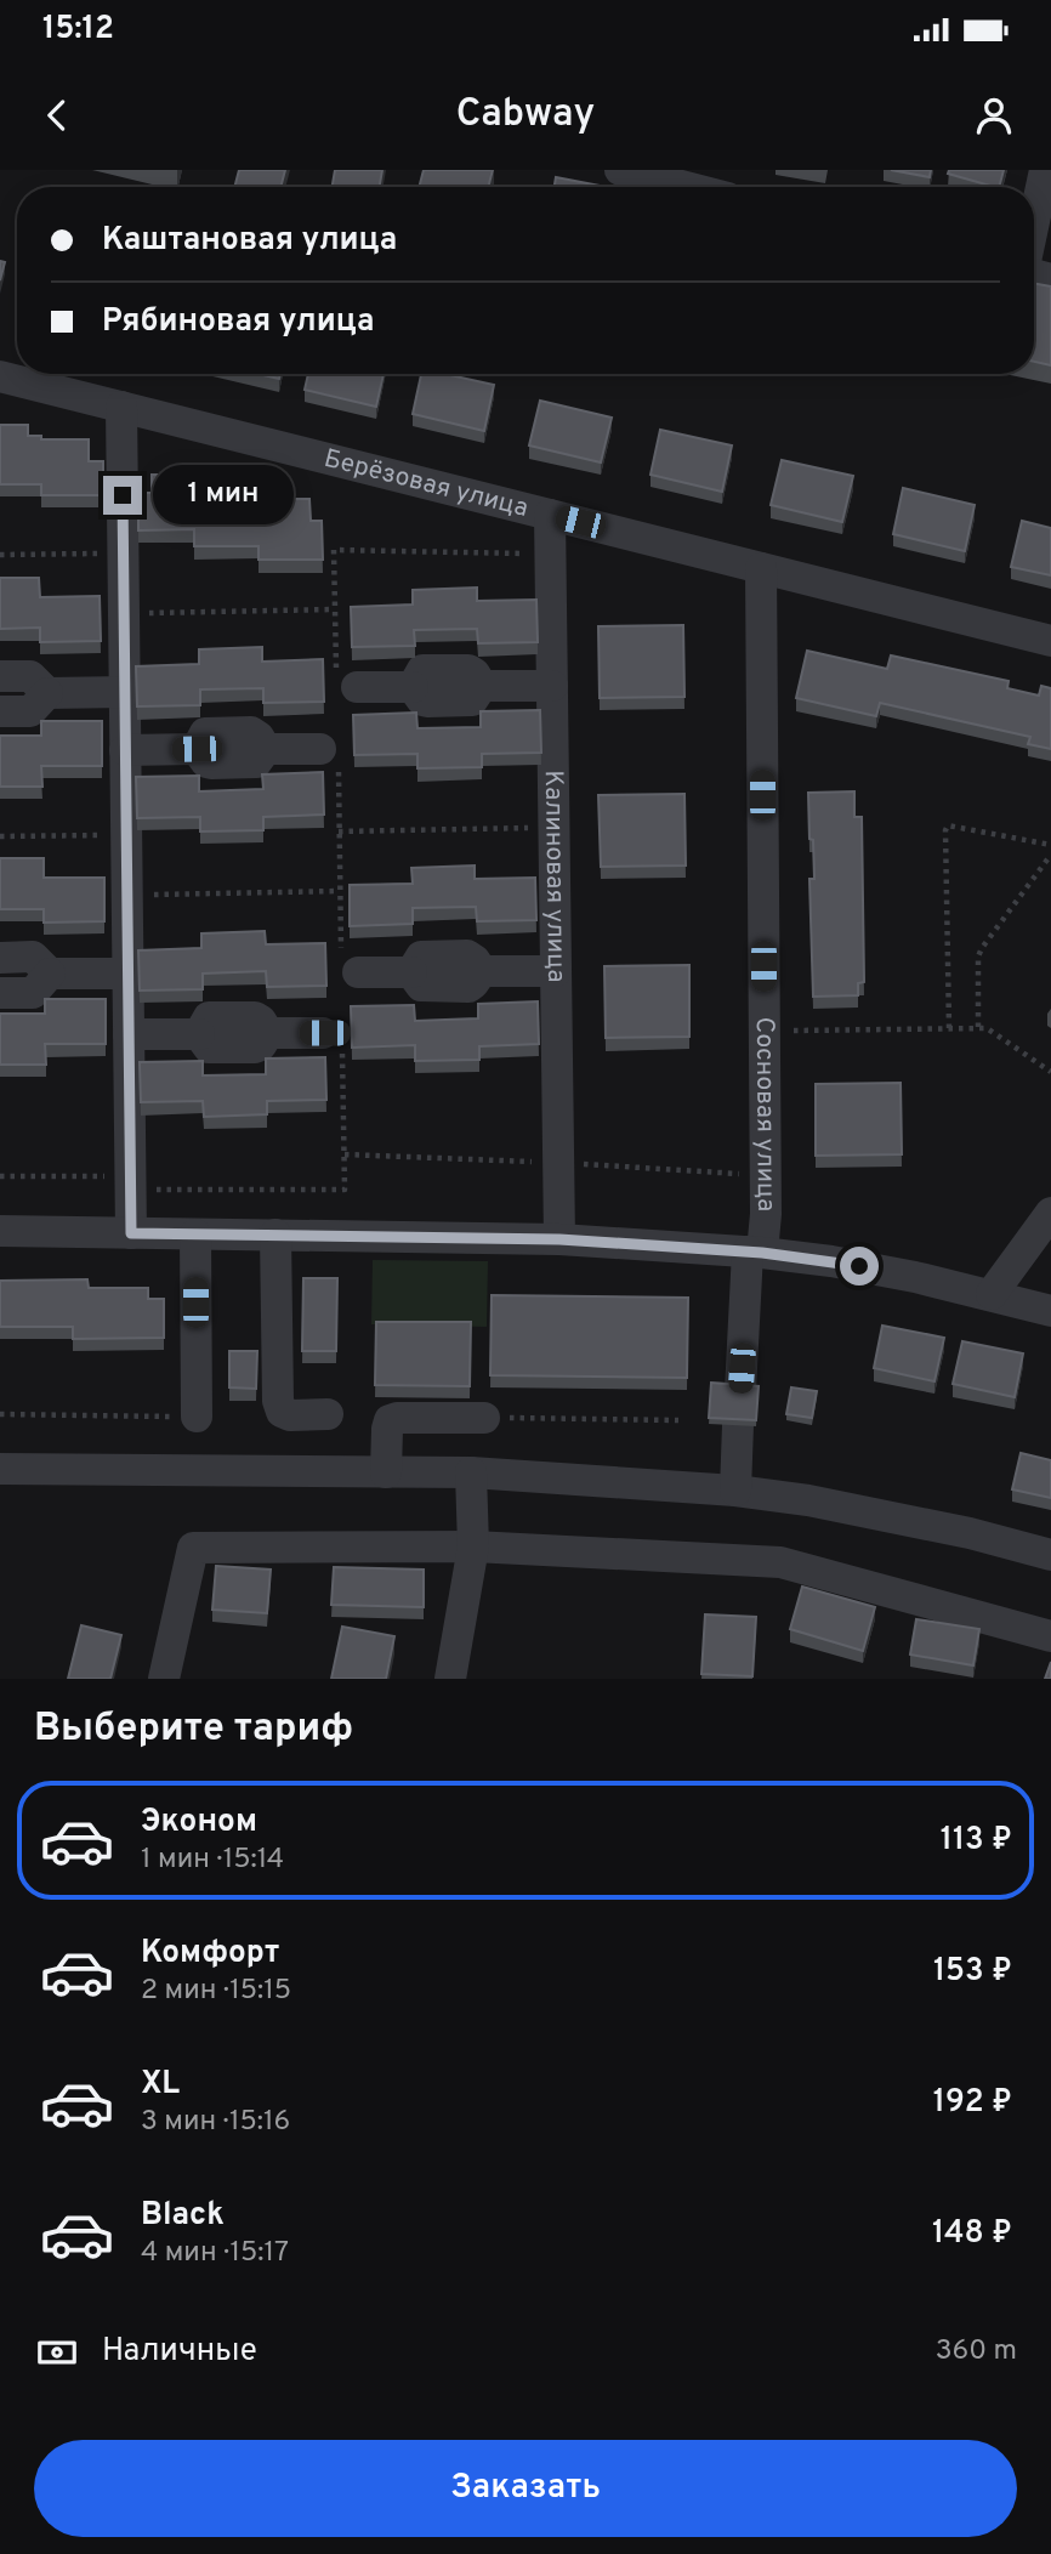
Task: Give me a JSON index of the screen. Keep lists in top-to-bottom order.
{
  "streets": {
    "street": ["Берёзовая улица", "Калиновая улица", "Сосновая улица"]
  },
  "crossings": [
    ["Берёзовая улица", "Калиновая улица"],
    ["Берёзовая улица", "Сосновая улица"]
  ],
  "page": {
    "status": "15:12",
    "header": "Cabway",
    "banner": ["Каштановая улица", "Рябиновая улица"],
    "bubble": "1 мин",
    "heading": "Выберите тариф",
    "list": [
      {
        "name": "Эконом",
        "note": "1 мин · 15:14",
        "value": "113 ₽"
      },
      {
        "name": "Комфорт",
        "note": "2 мин · 15:15",
        "value": "153 ₽"
      },
      {
        "name": "XL",
        "note": "3 мин · 15:16",
        "value": "192 ₽"
      },
      {
        "name": "Black",
        "note": "4 мин · 15:17",
        "value": "148 ₽"
      }
    ],
    "pay": ["Наличные", "360 m"],
    "buttons": "Заказать"
  }
}
